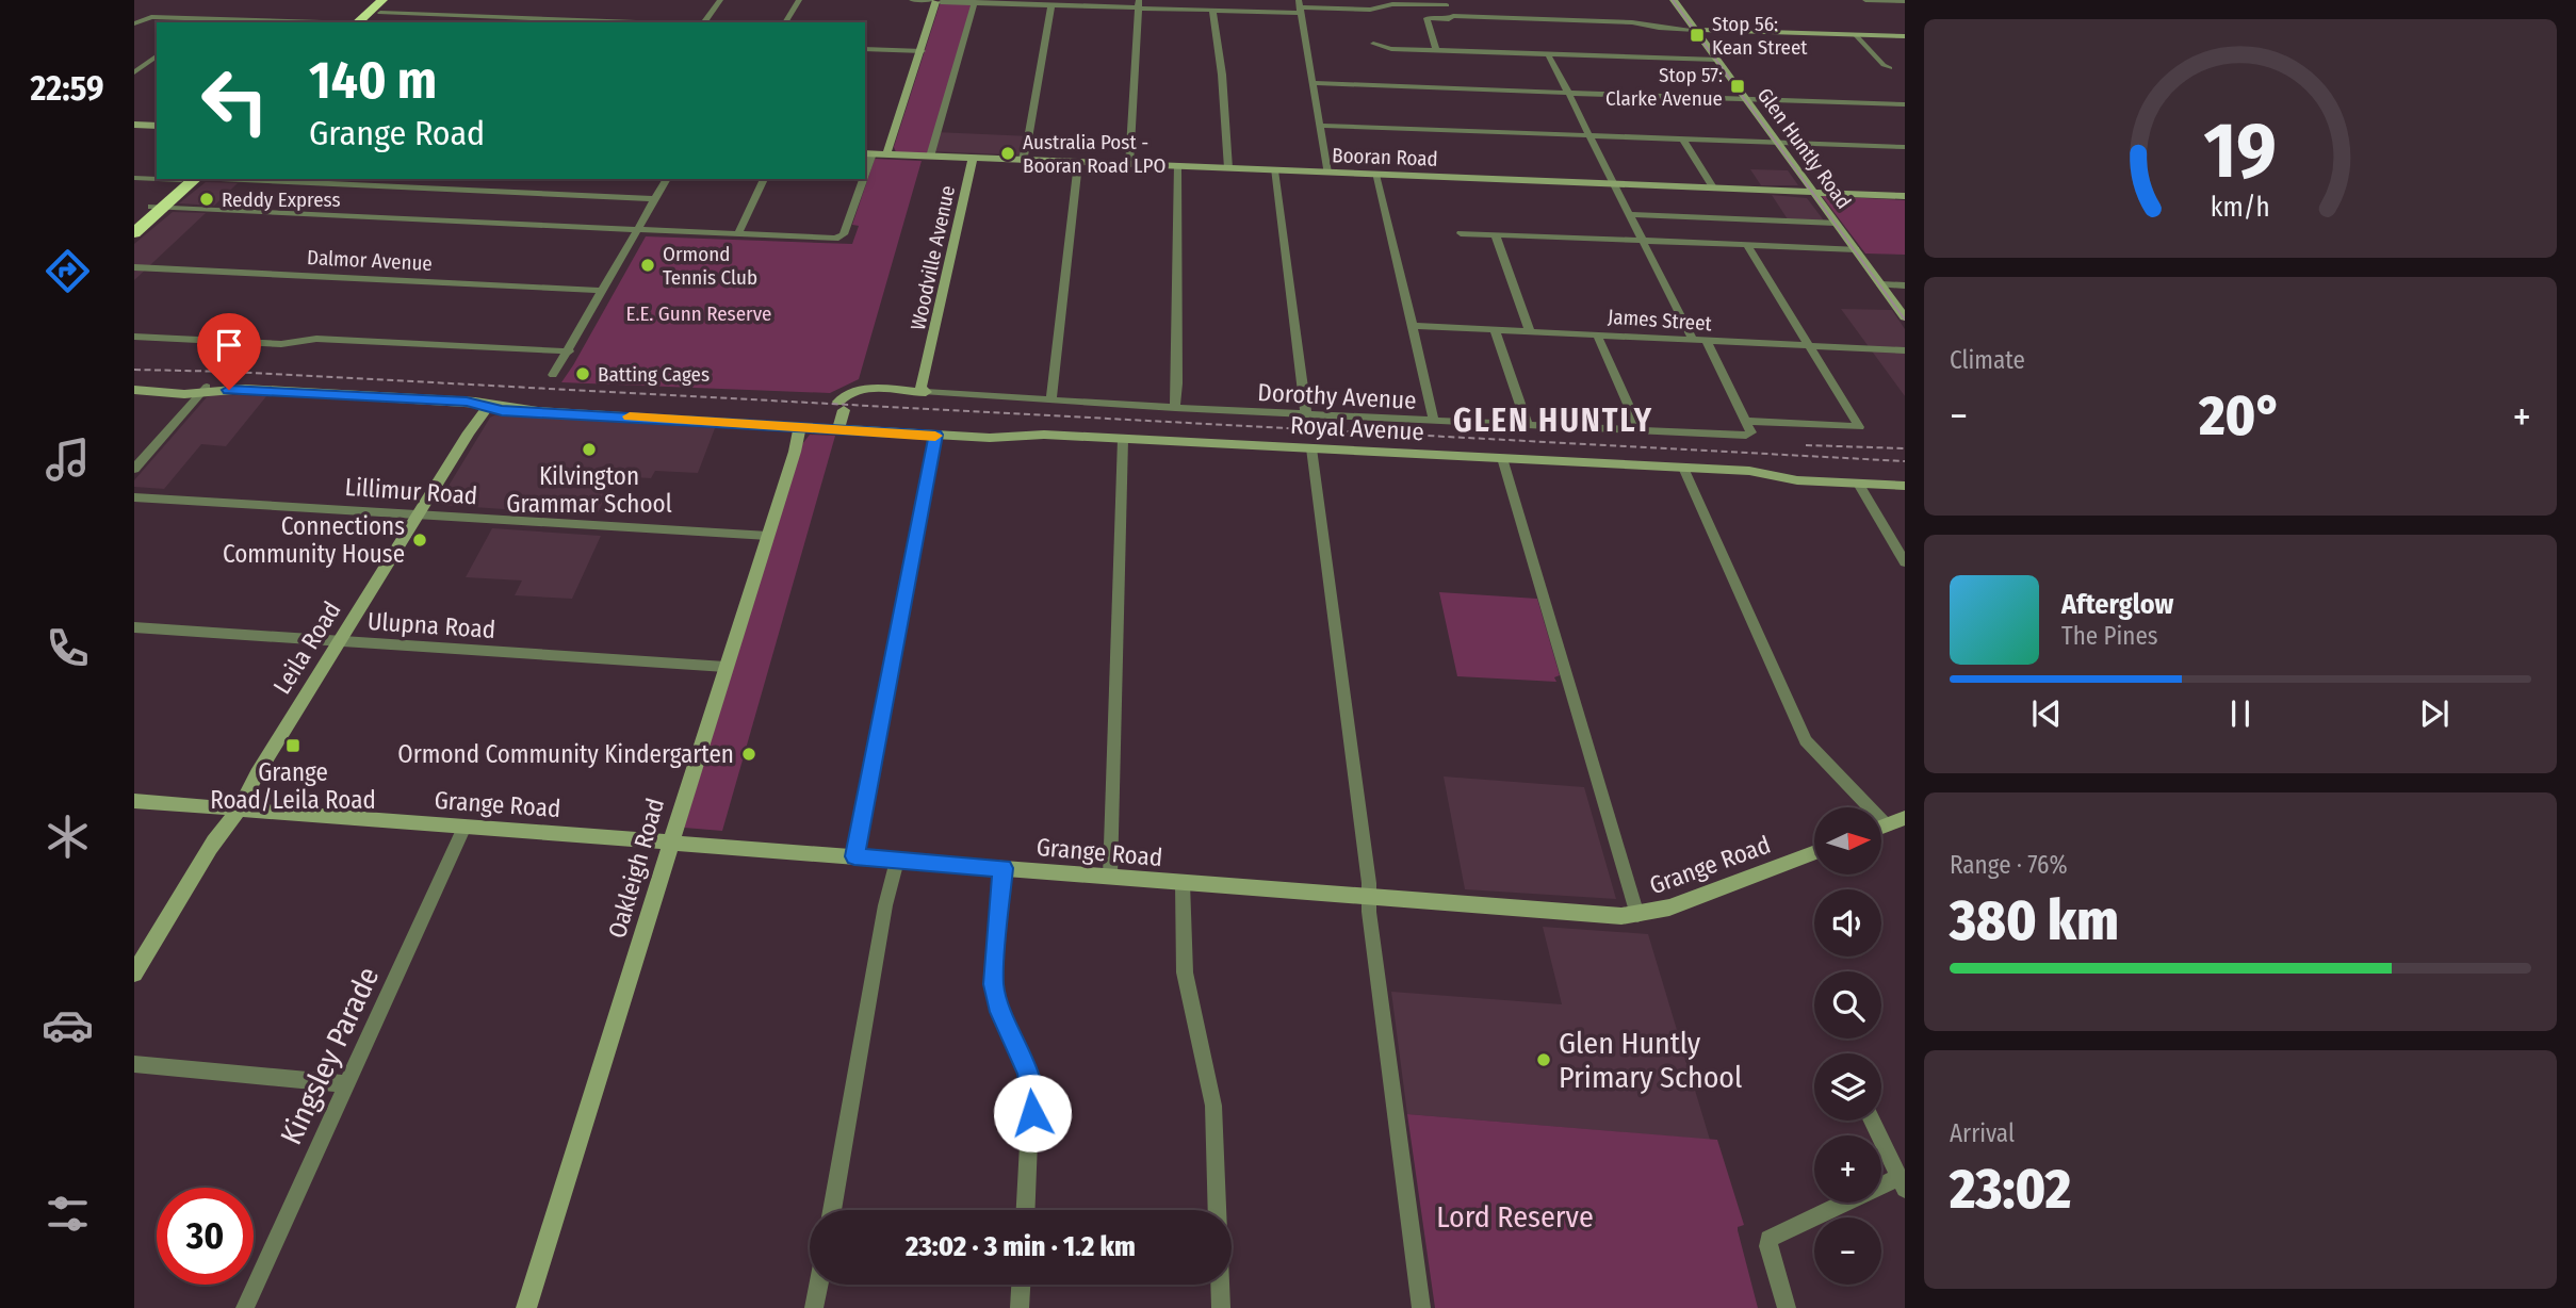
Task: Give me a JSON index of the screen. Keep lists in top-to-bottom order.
{
  "streets": {
    "street": [
      "Glen Huntly Road",
      "Booran Road",
      "Woodville Avenue",
      "Dalmor Avenue",
      "James Street",
      "Dorothy Avenue",
      "Royal Avenue",
      "Lillimur Road",
      "Ulupna Road",
      "Leila Road",
      "Grange Road",
      "Oakleigh Road",
      "Kingsley Parade"
    ]
  },
  "crossings": [
    ["Glen Huntly Road", "Booran Road"],
    ["Booran Road", "Woodville Avenue"],
    ["Woodville Avenue", "Dorothy Avenue"],
    ["Royal Avenue", "Leila Road"],
    ["Royal Avenue", "Oakleigh Road"],
    ["Lillimur Road", "Leila Road"],
    ["Lillimur Road", "Oakleigh Road"],
    ["Ulupna Road", "Leila Road"],
    ["Ulupna Road", "Oakleigh Road"],
    ["Leila Road", "Grange Road"],
    ["Grange Road", "Oakleigh Road"],
    ["Grange Road", "Kingsley Parade"]
  ],
  "districts": ["GLEN HUNTLY"],
  "parks": ["E.E. Gunn Reserve", "Lord Reserve"],
  "places": {
    "transit": ["Stop 56: Kean Street", "Stop 57: Clarke Avenue", "Grange Road/Leila Road"],
    "other": [
      "Australia Post - Booran Road LPO",
      "Reddy Express",
      "Ormond Tennis Club",
      "Batting Cages",
      "Kilvington Grammar School",
      "Connections Community House",
      "Ormond Community Kindergarten",
      "Glen Huntly Primary School"
    ]
  },
  "north": "right",
  "page": {
    "tabs": "22:59",
    "turn": ["140 m", "Grange Road"],
    "tile": [
      "Climate",
      ["Range · 76%", "380 km"],
      ["Arrival", "23:02"]
    ],
    "heat": ["−", "20°", "+"],
    "song": ["Afterglow", "The Pines"],
    "map_buttons": ["+", "−"],
    "limit": "30",
    "trip": "23:02 · 3 min · 1.2 km",
    "gauge": ["19", "km/h"]
  }
}
